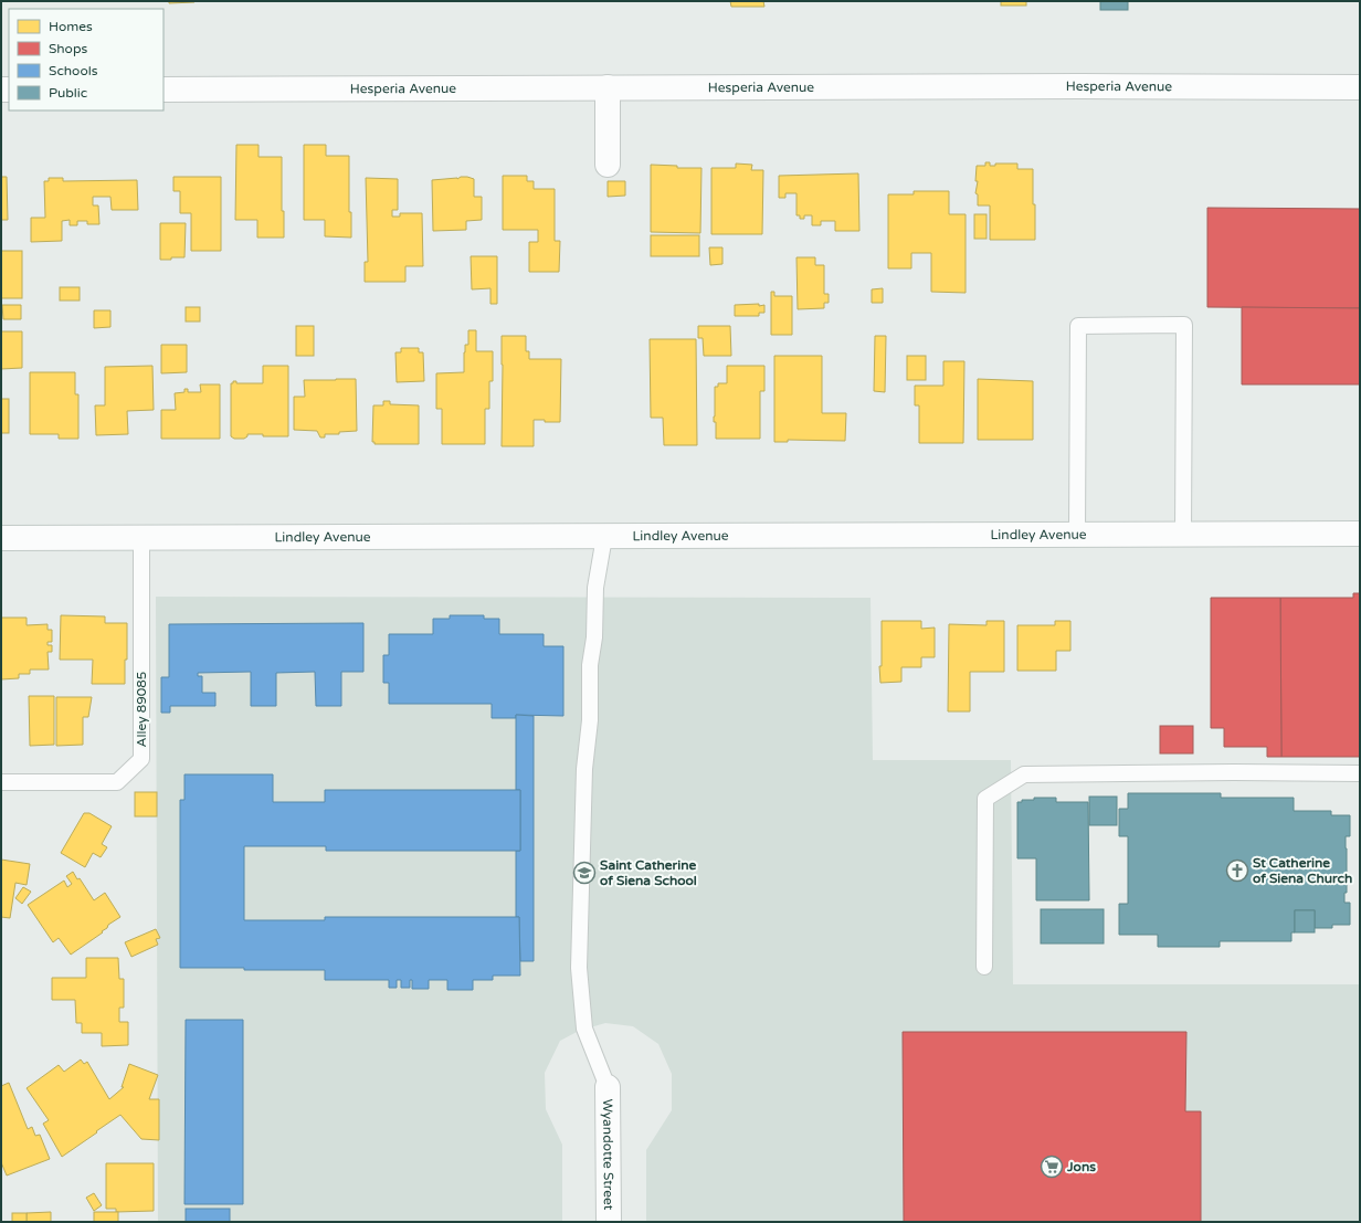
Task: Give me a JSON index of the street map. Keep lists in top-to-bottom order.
{
  "streets": {
    "street": ["Hesperia Avenue", "Lindley Avenue", "Wyandotte Street"],
    "lane": ["Alley 89085"]
  },
  "crossings": [
    ["Lindley Avenue", "Alley 89085"]
  ],
  "places": {
    "church": ["St Catherine of Siena Church"],
    "school or university": ["Saint Catherine of Siena School"],
    "supermarket": ["Jons"]
  },
  "legend": [
    "Homes",
    "Shops",
    "Schools",
    "Public"
  ]
}
